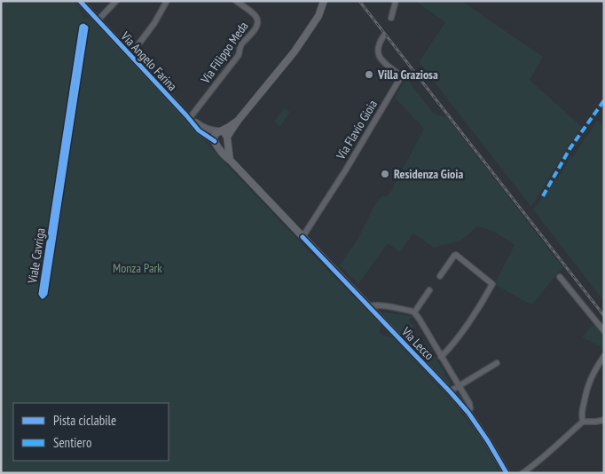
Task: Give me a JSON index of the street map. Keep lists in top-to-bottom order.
{
  "streets": {
    "main road": ["Via Angelo Farina", "Via Lecco"],
    "street": ["Via Filippo Meda", "Via Flavio Gioia"],
    "cycle path": ["Viale Cavriga"]
  },
  "crossings": [
    ["Via Filippo Meda", "Via Angelo Farina"],
    ["Via Angelo Farina", "Via Flavio Gioia"],
    ["Via Angelo Farina", "Via Lecco"],
    ["Via Flavio Gioia", "Via Lecco"]
  ],
  "parks": ["Monza Park"],
  "places": ["Villa Graziosa", "Residenza Gioia"],
  "legend": ["Pista ciclabile", "Sentiero"]
}
